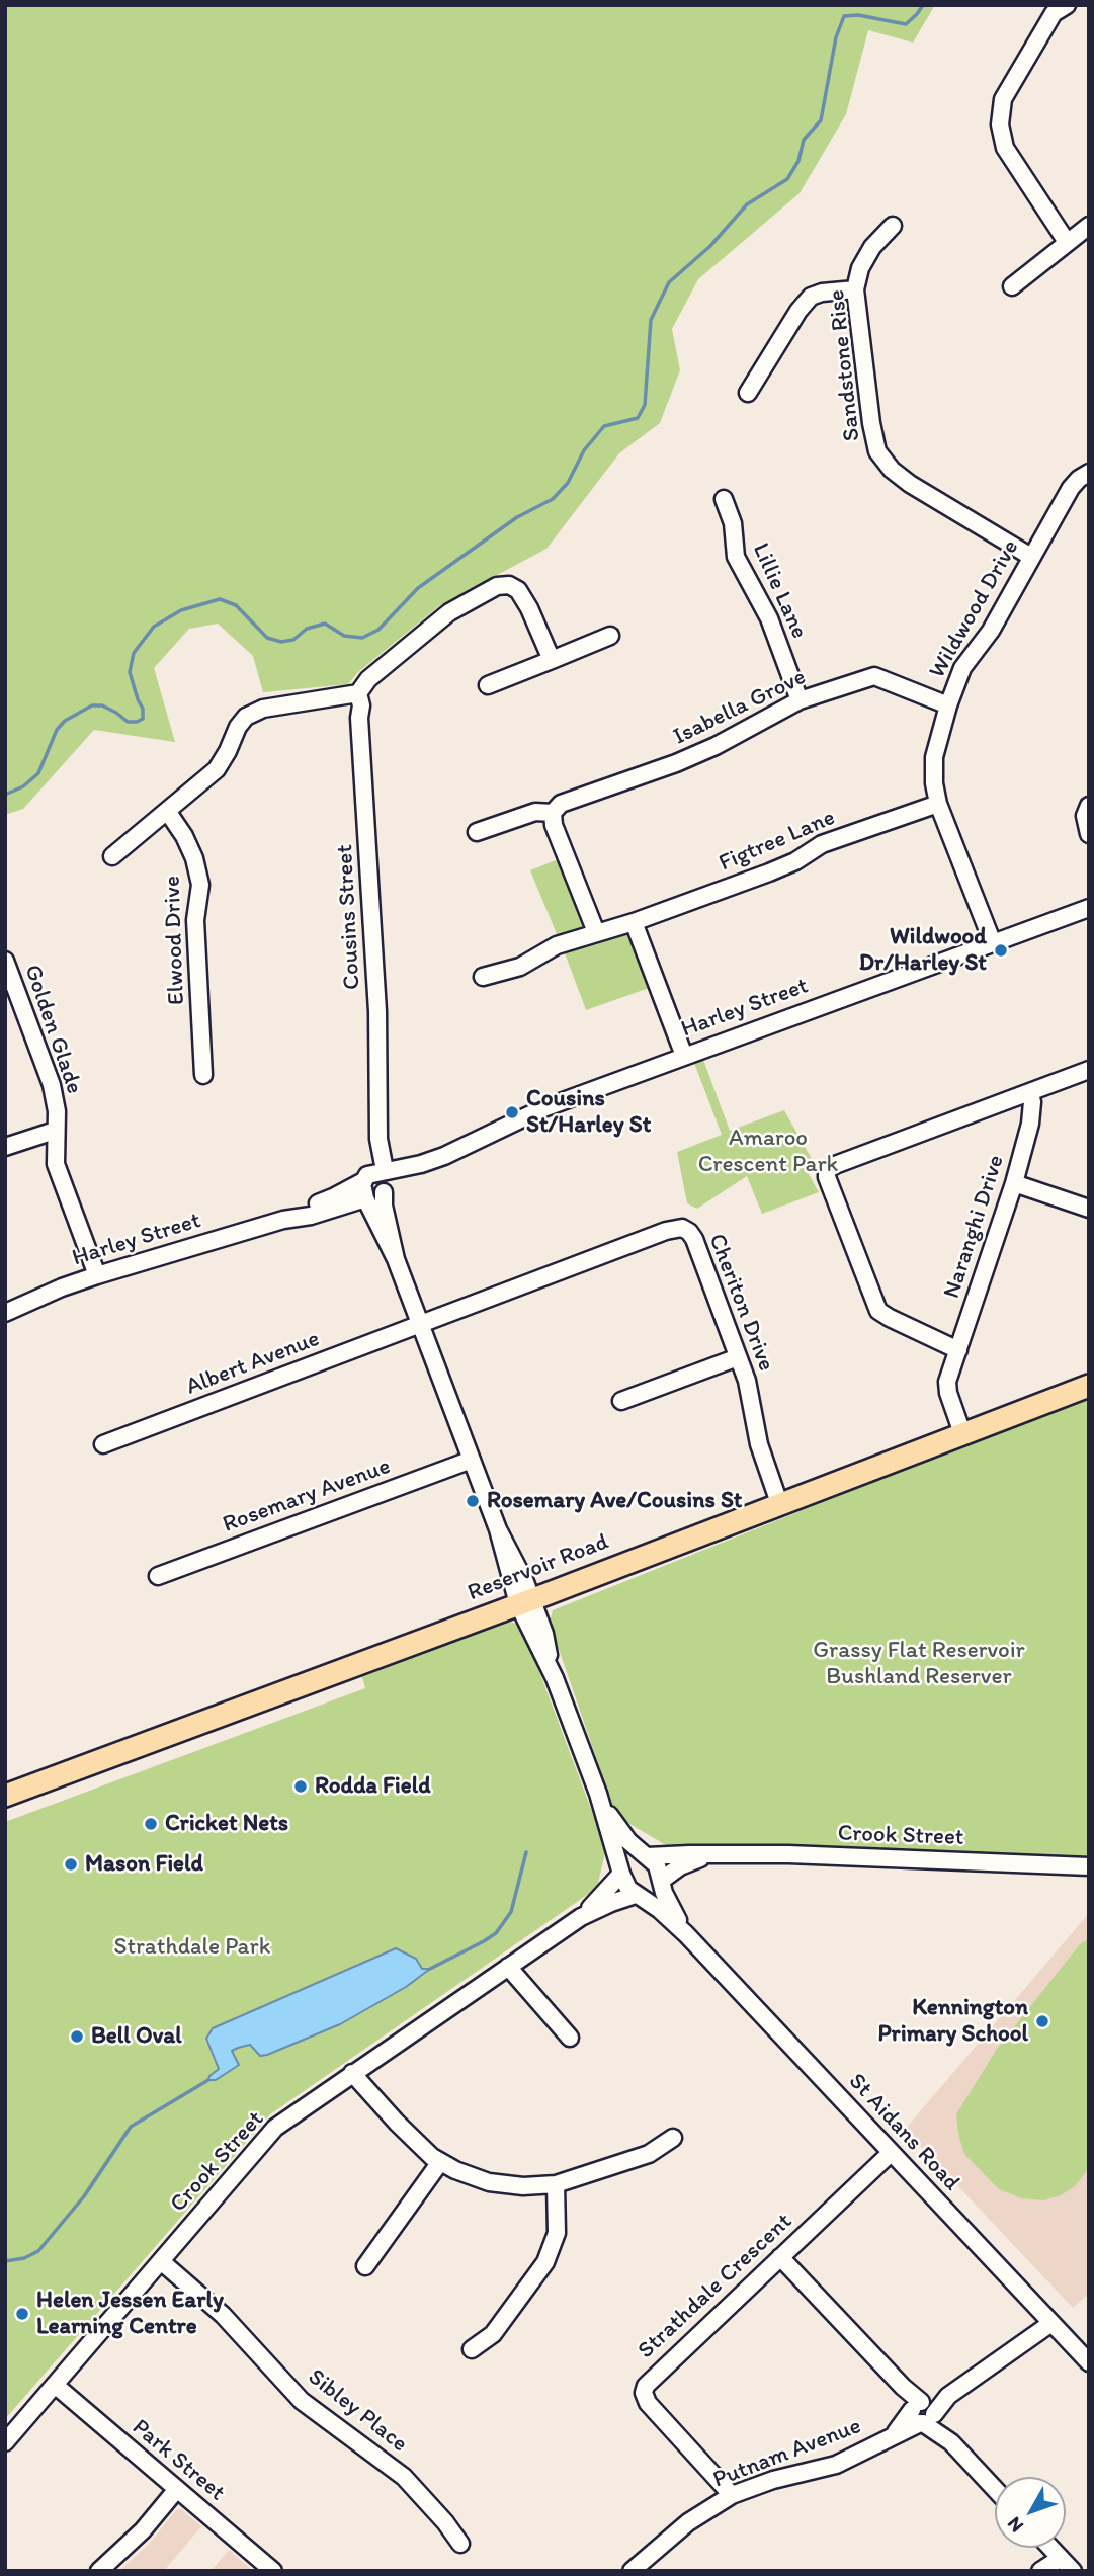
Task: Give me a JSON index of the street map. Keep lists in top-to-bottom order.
{
  "streets": {
    "main road": ["Reservoir Road"],
    "street": [
      "Sandstone Rise",
      "Lillie Lane",
      "Wildwood Drive",
      "Isabella Grove",
      "Figtree Lane",
      "Cousins Street",
      "Elwood Drive",
      "Harley Street",
      "Golden Glade",
      "Naranghi Drive",
      "Cheriton Drive",
      "Albert Avenue",
      "Rosemary Avenue",
      "Crook Street",
      "St Aidans Road",
      "Strathdale Crescent",
      "Sibley Place",
      "Putnam Avenue",
      "Park Street"
    ]
  },
  "crossings": [
    ["Sandstone Rise", "Wildwood Drive"],
    ["Lillie Lane", "Isabella Grove"],
    ["Wildwood Drive", "Isabella Grove"],
    ["Wildwood Drive", "Figtree Lane"],
    ["Wildwood Drive", "Harley Street"],
    ["Cousins Street", "Harley Street"],
    ["Harley Street", "Golden Glade"],
    ["Naranghi Drive", "Reservoir Road"],
    ["Cheriton Drive", "Albert Avenue"],
    ["Cheriton Drive", "Reservoir Road"],
    ["Crook Street", "St Aidans Road"],
    ["Crook Street", "Sibley Place"],
    ["Crook Street", "Park Street"],
    ["St Aidans Road", "Strathdale Crescent"],
    ["St Aidans Road", "Putnam Avenue"],
    ["Strathdale Crescent", "Putnam Avenue"]
  ],
  "parks": ["Amaroo Crescent Park", "Grassy Flat Reservoir Bushland Reserver", "Strathdale Park"],
  "places": [
    "Wildwood Dr/Harley St",
    "Cousins St/Harley St",
    "Rosemary Ave/Cousins St",
    "Rodda Field",
    "Cricket Nets",
    "Mason Field",
    "Kennington Primary School",
    "Bell Oval",
    "Helen Jessen Early Learning Centre"
  ],
  "north": "bottom left"
}
